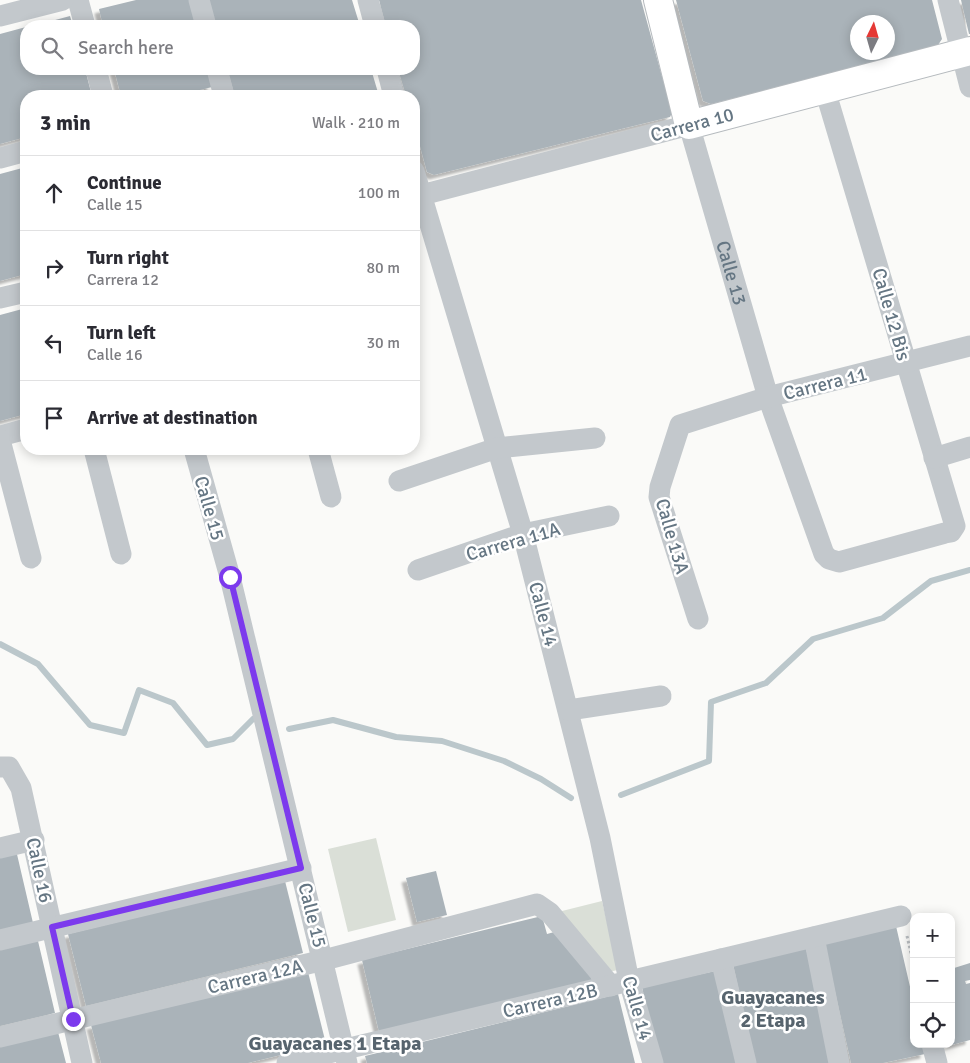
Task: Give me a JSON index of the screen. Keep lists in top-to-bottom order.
{
  "streets": {
    "main road": ["Carrera 10", "Calle 13"],
    "street": [
      "Calle 12 Bis",
      "Carrera 11",
      "Calle 15",
      "Calle 13A",
      "Carrera 11A",
      "Calle 14",
      "Calle 16",
      "Carrera 12A",
      "Carrera 12B"
    ]
  },
  "crossings": [
    ["Carrera 10", "Calle 13"],
    ["Carrera 10", "Calle 12 Bis"],
    ["Calle 13", "Calle 12 Bis"],
    ["Calle 13", "Carrera 11"],
    ["Calle 12 Bis", "Carrera 11"],
    ["Carrera 11", "Calle 13A"],
    ["Calle 15", "Carrera 12A"],
    ["Calle 15", "Carrera 12B"],
    ["Carrera 11A", "Calle 14"],
    ["Calle 14", "Carrera 12A"],
    ["Calle 14", "Carrera 12B"],
    ["Calle 16", "Carrera 12A"],
    ["Carrera 12A", "Carrera 12B"]
  ],
  "districts": ["Guayacanes 2 Etapa", "Guayacanes 1 Etapa"],
  "north": "top",
  "page": {
    "search": "Search here",
    "heading": ["3 min", "Walk · 210 m"],
    "list": [
      ["Continue", "Calle 15", "100 m"],
      ["Turn right", "Carrera 12", "80 m"],
      ["Turn left", "Calle 16", "30 m"],
      "Arrive at destination"
    ],
    "map_buttons": ["+", "−"]
  }
}
